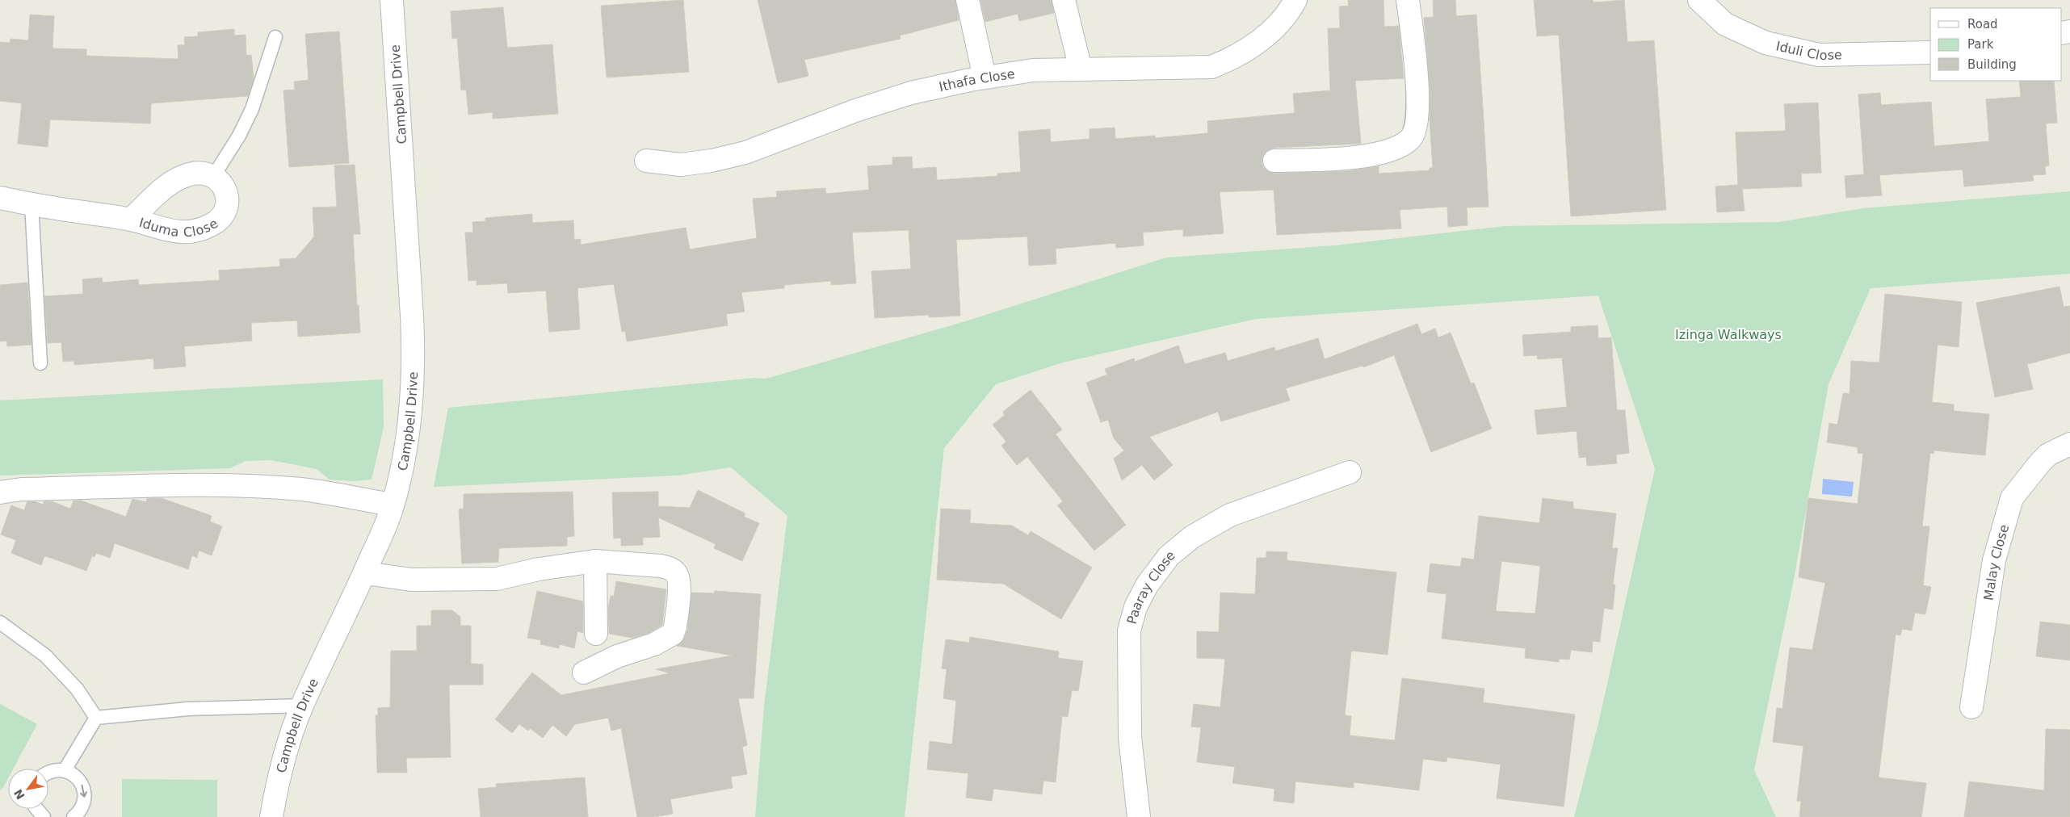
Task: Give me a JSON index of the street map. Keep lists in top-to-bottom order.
{
  "streets": {
    "street": [
      "Iduli Close",
      "Ithafa Close",
      "Campbell Drive",
      "Iduma Close",
      "Malay Close",
      "Paaray Close"
    ]
  },
  "parks": ["Izinga Walkways"],
  "legend": ["Road", "Park", "Building"],
  "north": "bottom left"
}
